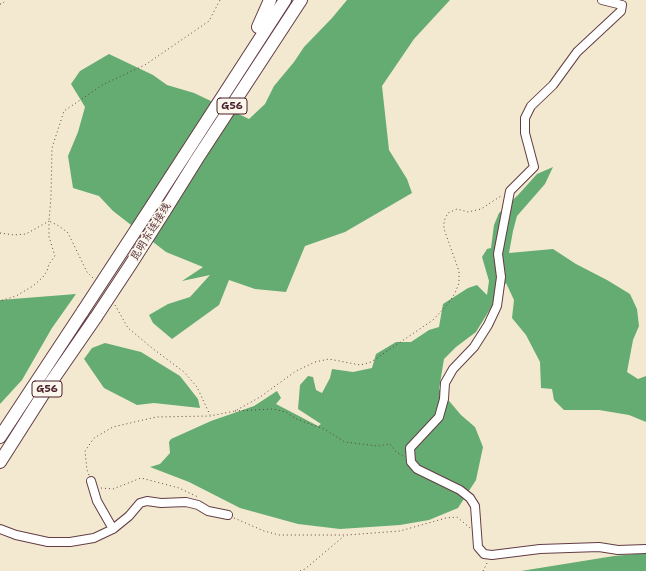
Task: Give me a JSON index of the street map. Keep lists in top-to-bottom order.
{
  "streets": {
    "highway": ["G56", "昆明东连接线"]
  }
}
